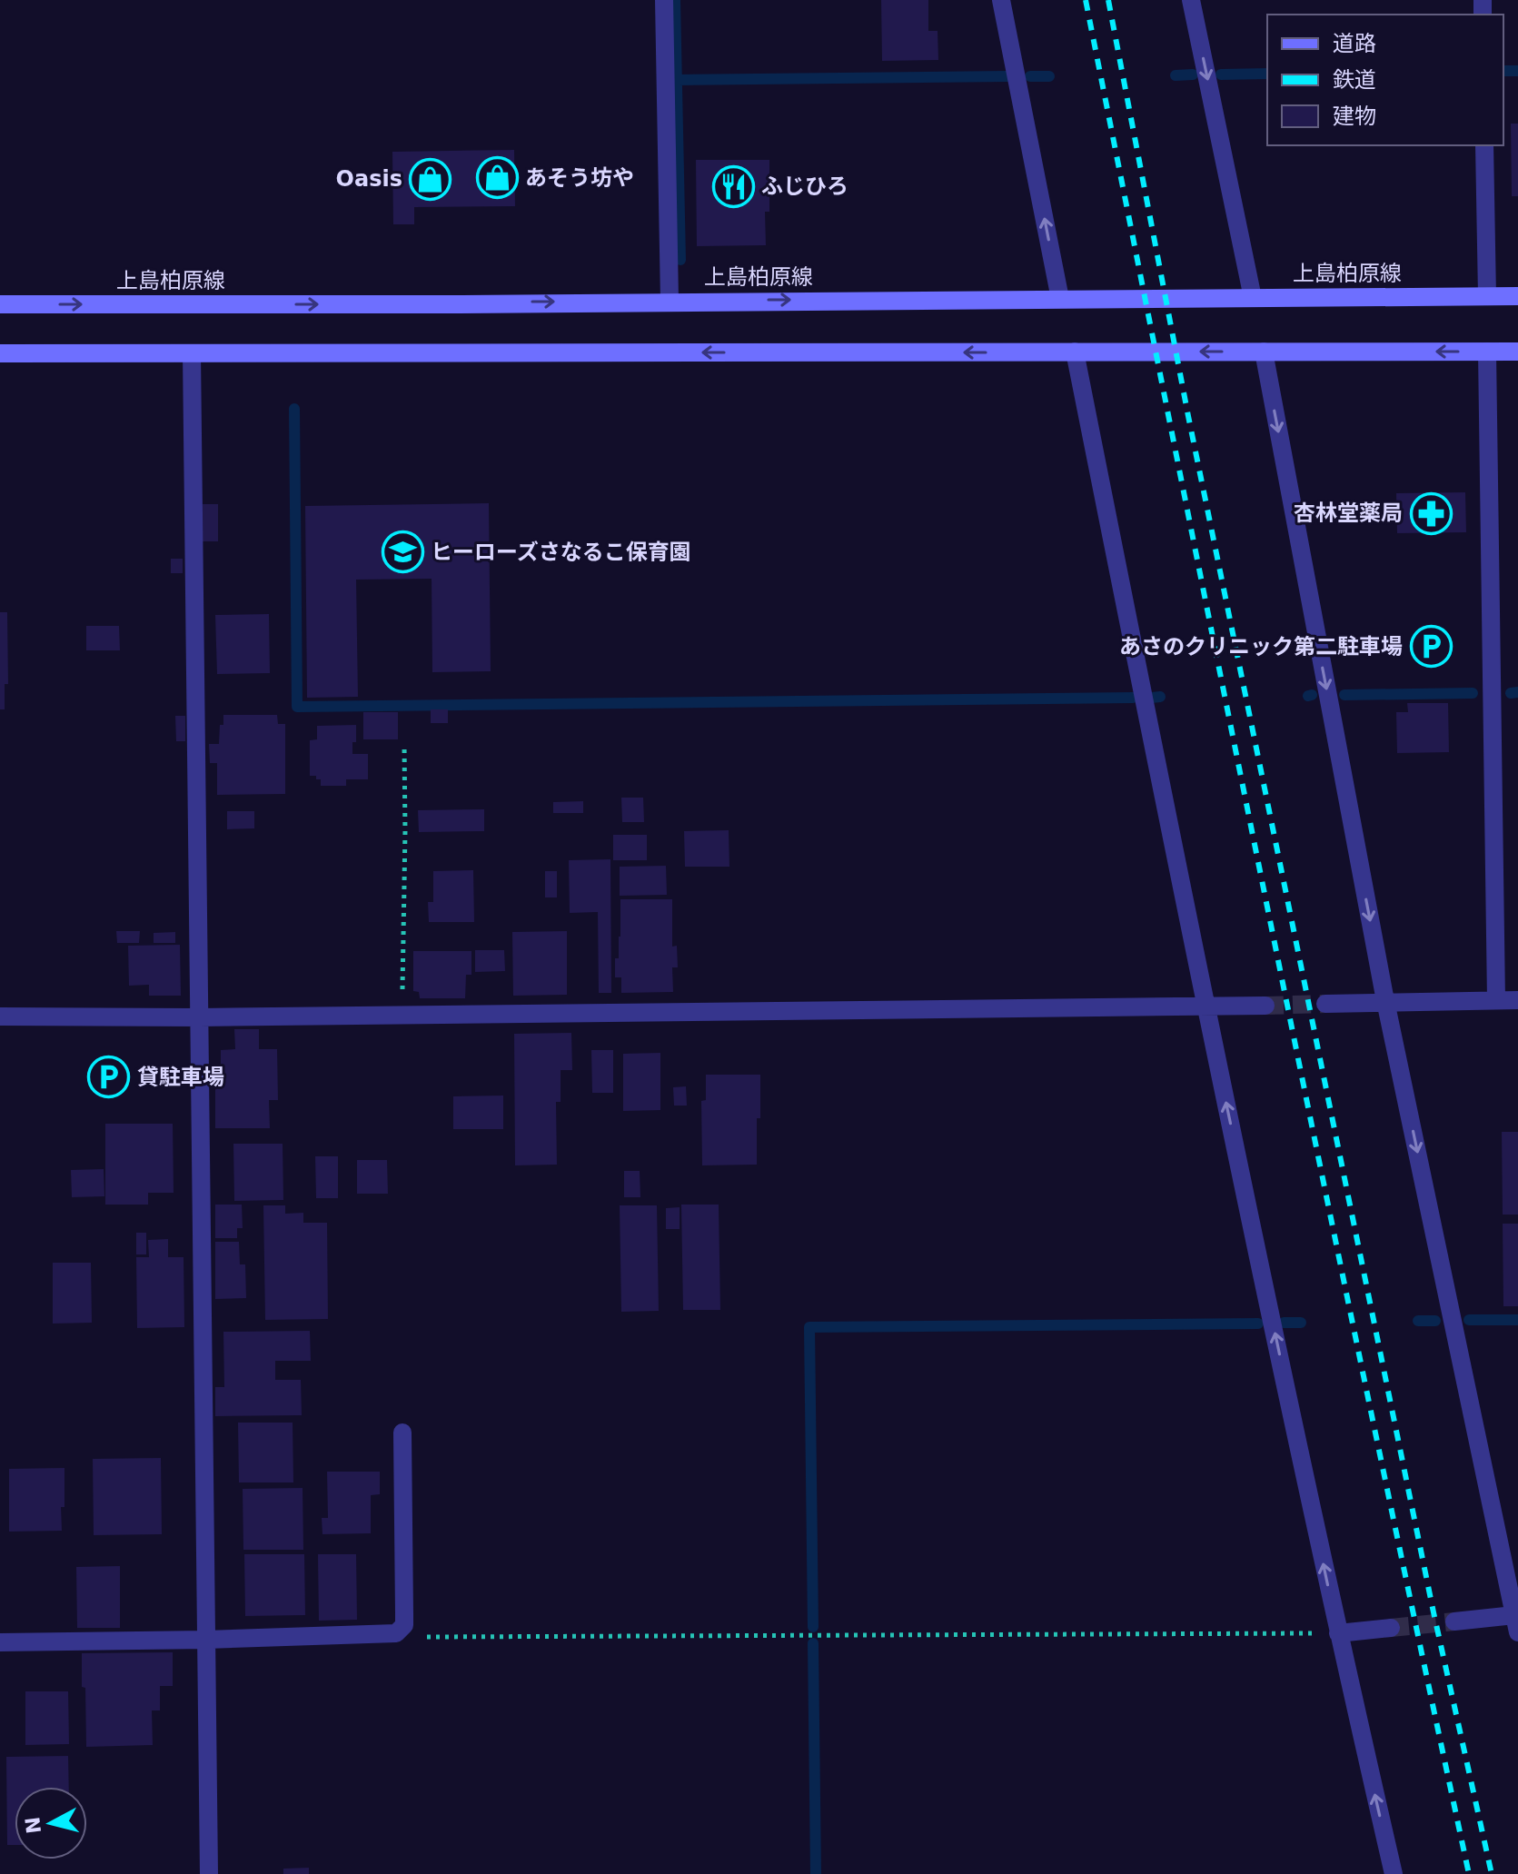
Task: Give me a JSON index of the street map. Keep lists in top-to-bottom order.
{
  "streets": {
    "street": ["上島柏原線"]
  },
  "places": {
    "shop": ["あそう坊や", "Oasis"],
    "restaurant": ["ふじひろ"],
    "pharmacy": ["杏林堂薬局"],
    "school or university": ["ヒーローズさなるこ保育園"],
    "parking": ["あさのクリニック第二駐車場", "貸駐車場"]
  },
  "legend": ["道路", "鉄道", "建物"],
  "north": "left"
}
